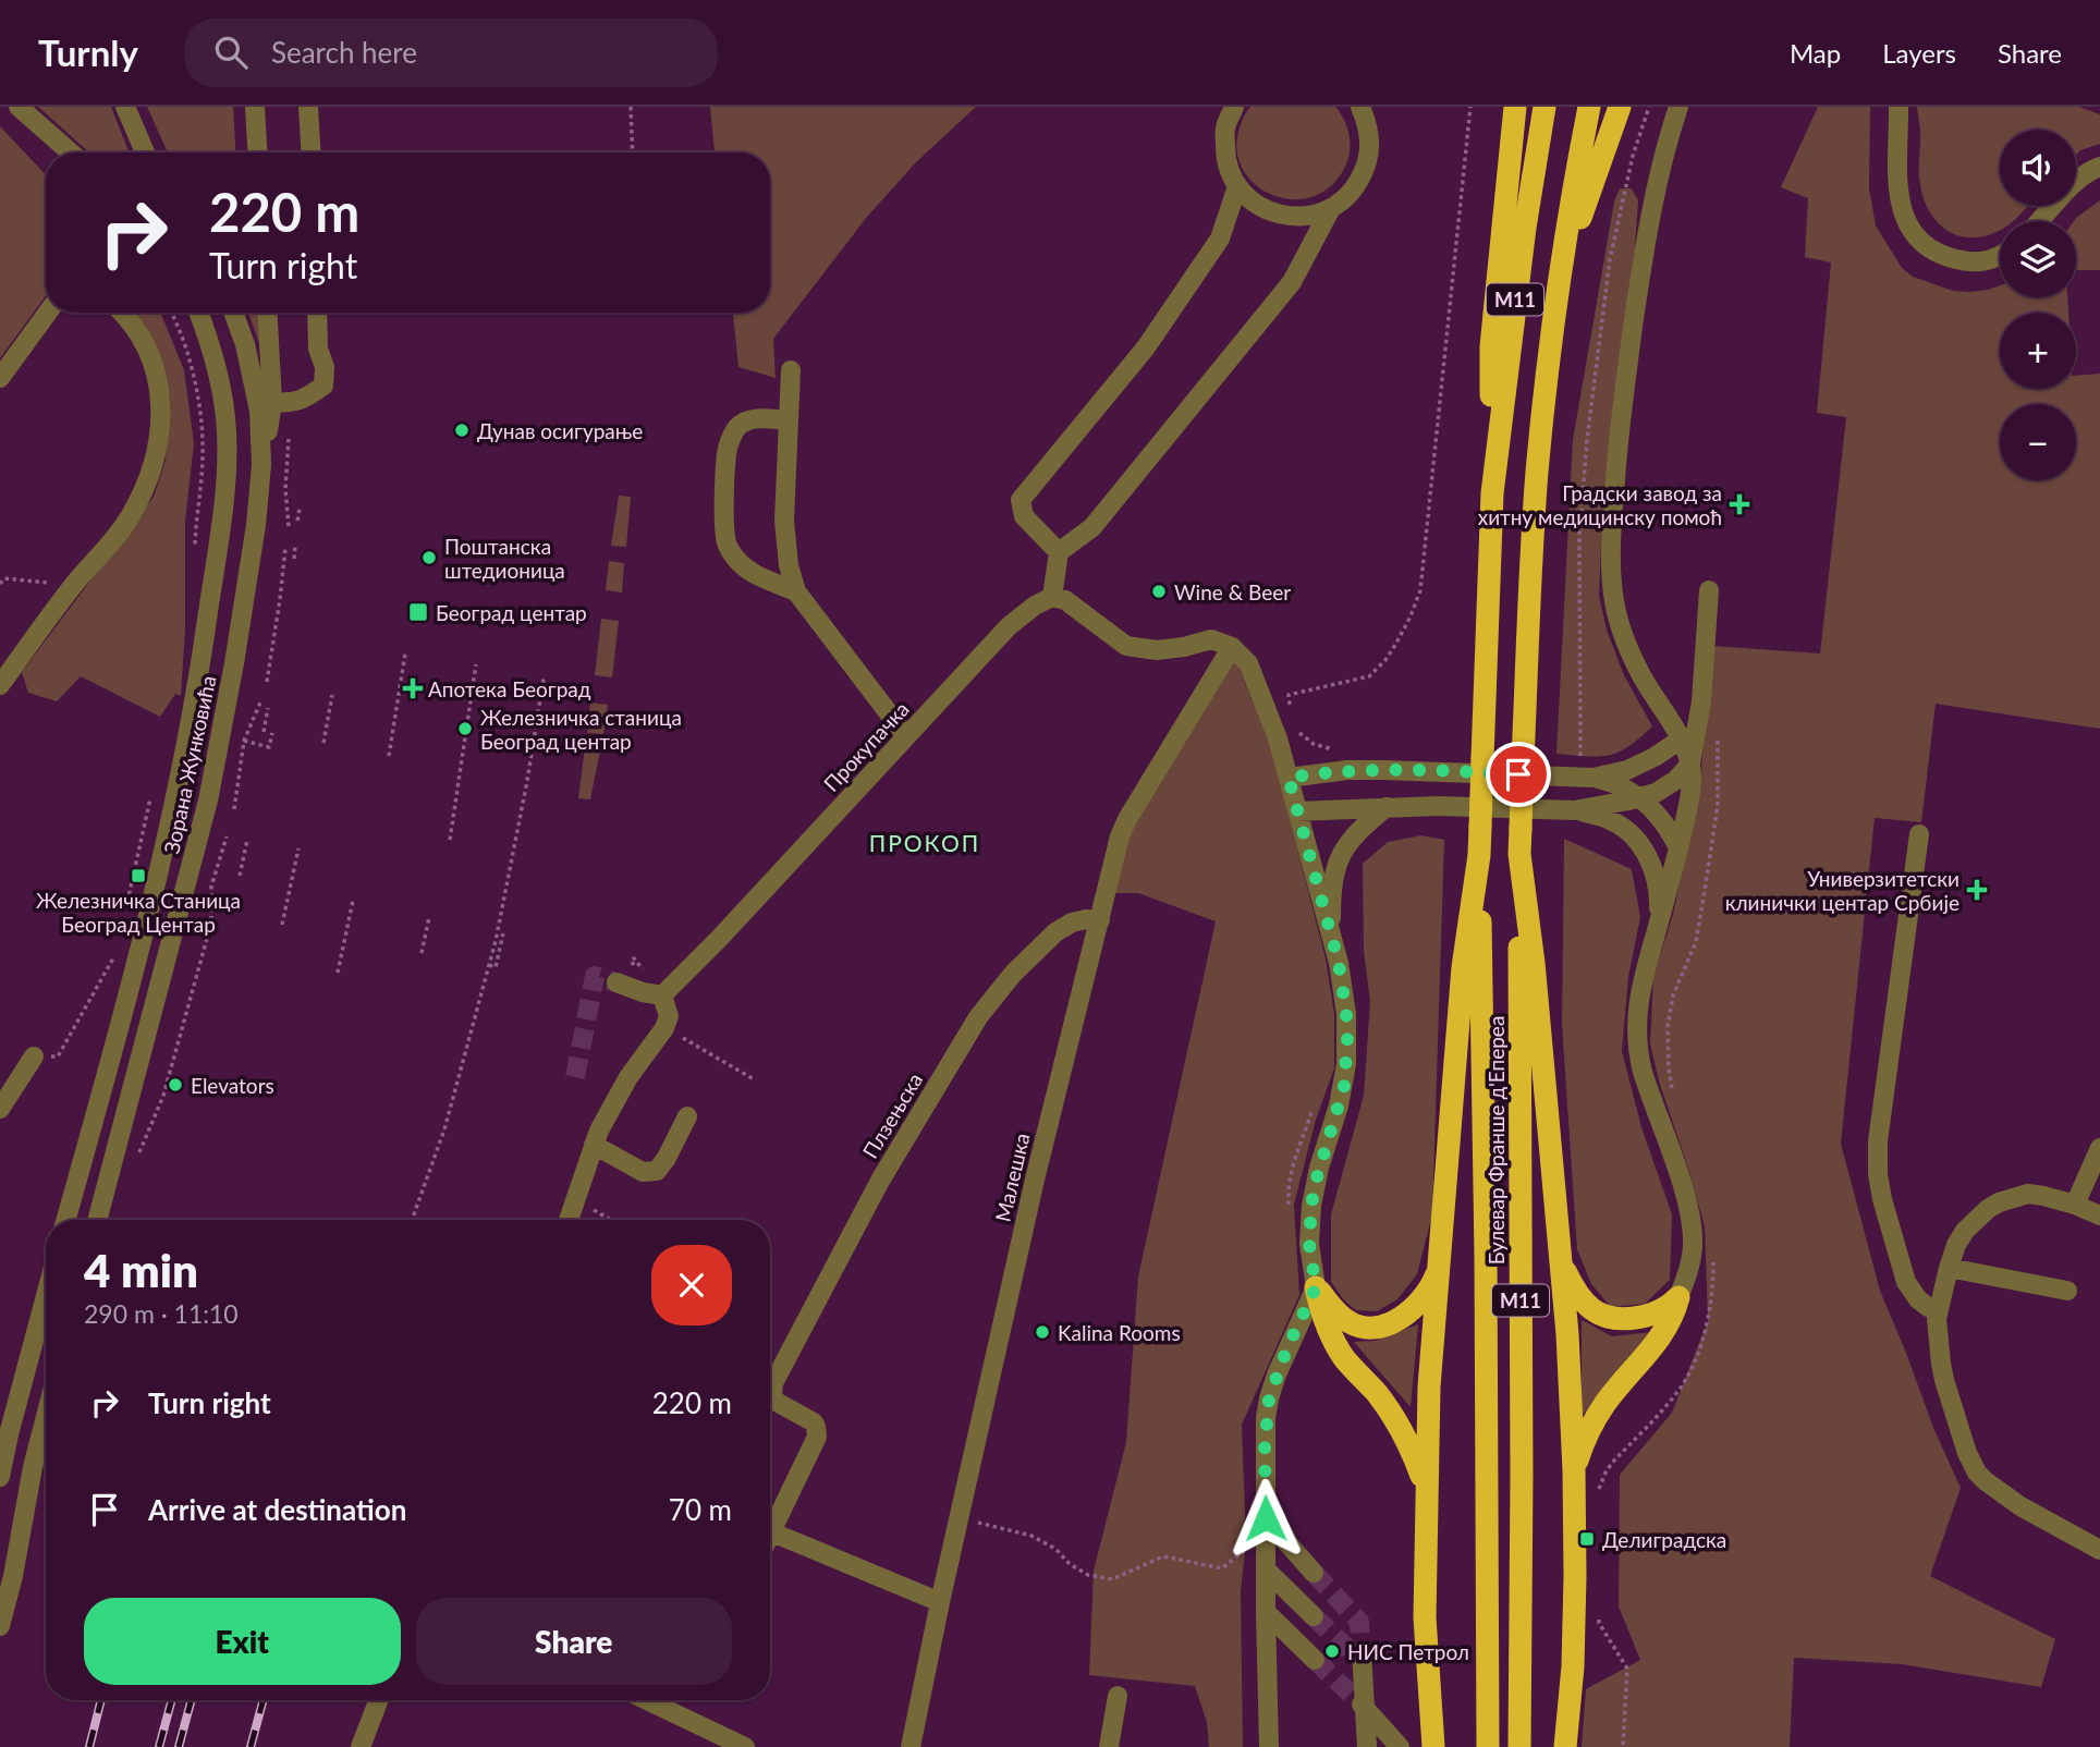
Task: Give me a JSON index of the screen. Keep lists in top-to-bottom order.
{
  "streets": {
    "highway": ["M11", "Булевар Франше д'Епереа"],
    "street": [
      "Прокупачка",
      "Зорана Жунковића",
      "Плзењска",
      "Малешка"
    ]
  },
  "crossings": [
    ["M11", "Булевар Франше д'Епереа"],
    ["Плзењска", "Малешка"]
  ],
  "districts": ["ПРОКОП"],
  "places": {
    "other": [
      "Дунав осигурање",
      "Поштанска штедионица",
      "Wine & Beer",
      "Железничка станица Београд центар",
      "Elevators",
      "Kalina Rooms",
      "НИС Петрол"
    ],
    "health": ["Градски завод за хитну медицинску помоћ", "Апотека Београд", "Универзитетски клинички центар Србије"],
    "transit": ["Београд центар", "Железничка Станица Београд Центар", "Делиградска"]
  },
  "page": {
    "header": "Turnly",
    "search": "Search here",
    "nav": ["Map", "Layers", "Share"],
    "map_buttons": ["+", "−"],
    "turn": ["220 m", "Turn right"],
    "heading": ["4 min", "290 m · 11:10"],
    "list": [
      {
        "name": "Turn right",
        "value": "220 m"
      },
      {
        "name": "Arrive at destination",
        "value": "70 m"
      }
    ],
    "buttons": ["Exit", "Share"]
  }
}
